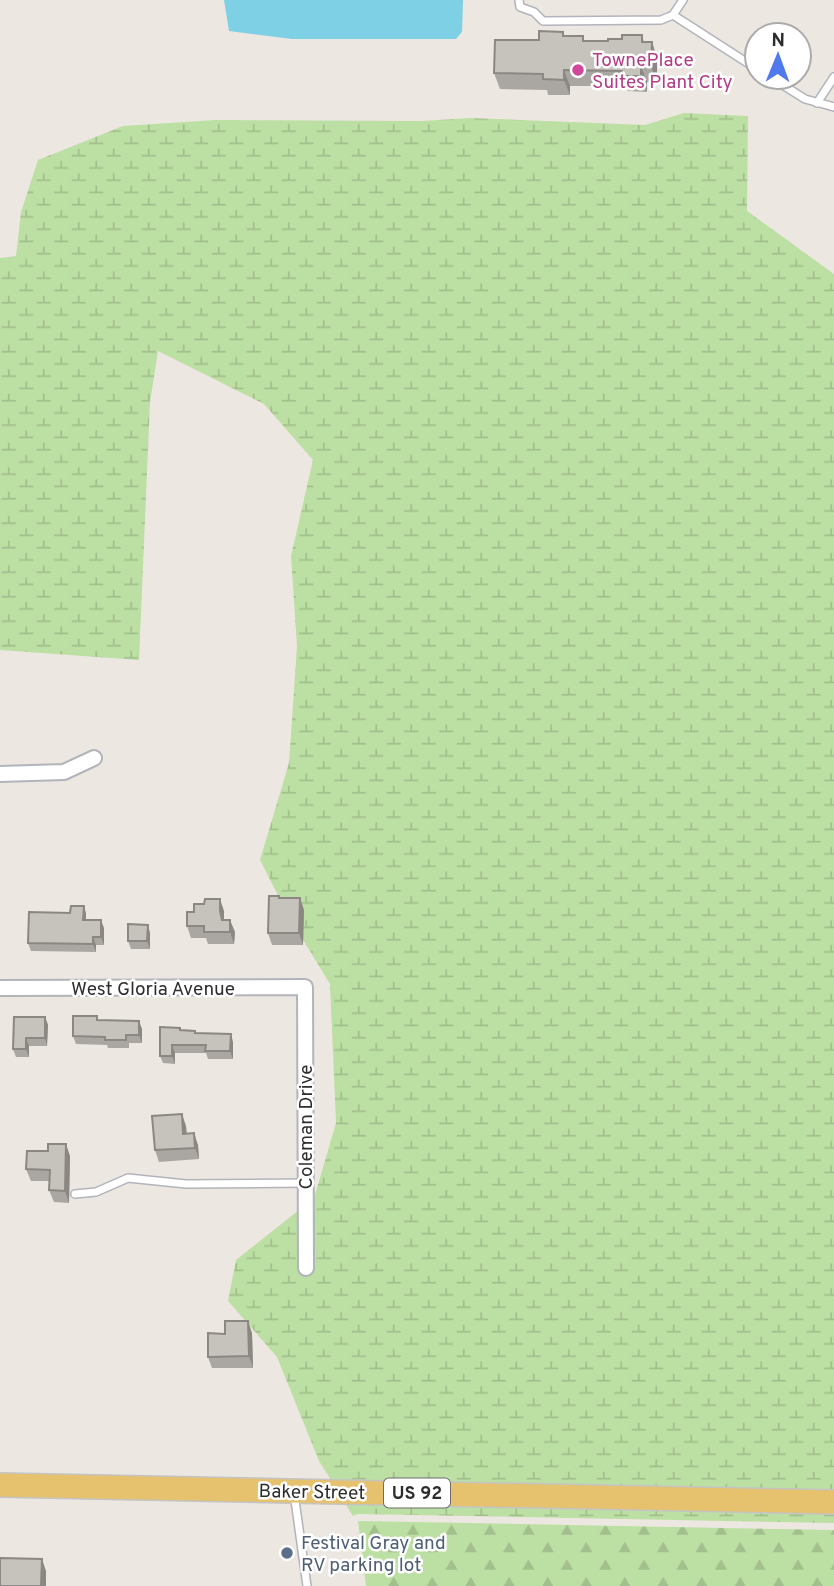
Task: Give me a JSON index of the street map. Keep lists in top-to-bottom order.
{
  "streets": {
    "main road": ["Baker Street", "US 92"],
    "street": ["West Gloria Avenue", "Coleman Drive"]
  },
  "crossings": [
    ["West Gloria Avenue", "Coleman Drive"]
  ],
  "places": ["TownePlace Suites Plant City", "Festival Gray and RV parking lot"],
  "north": "top"
}
